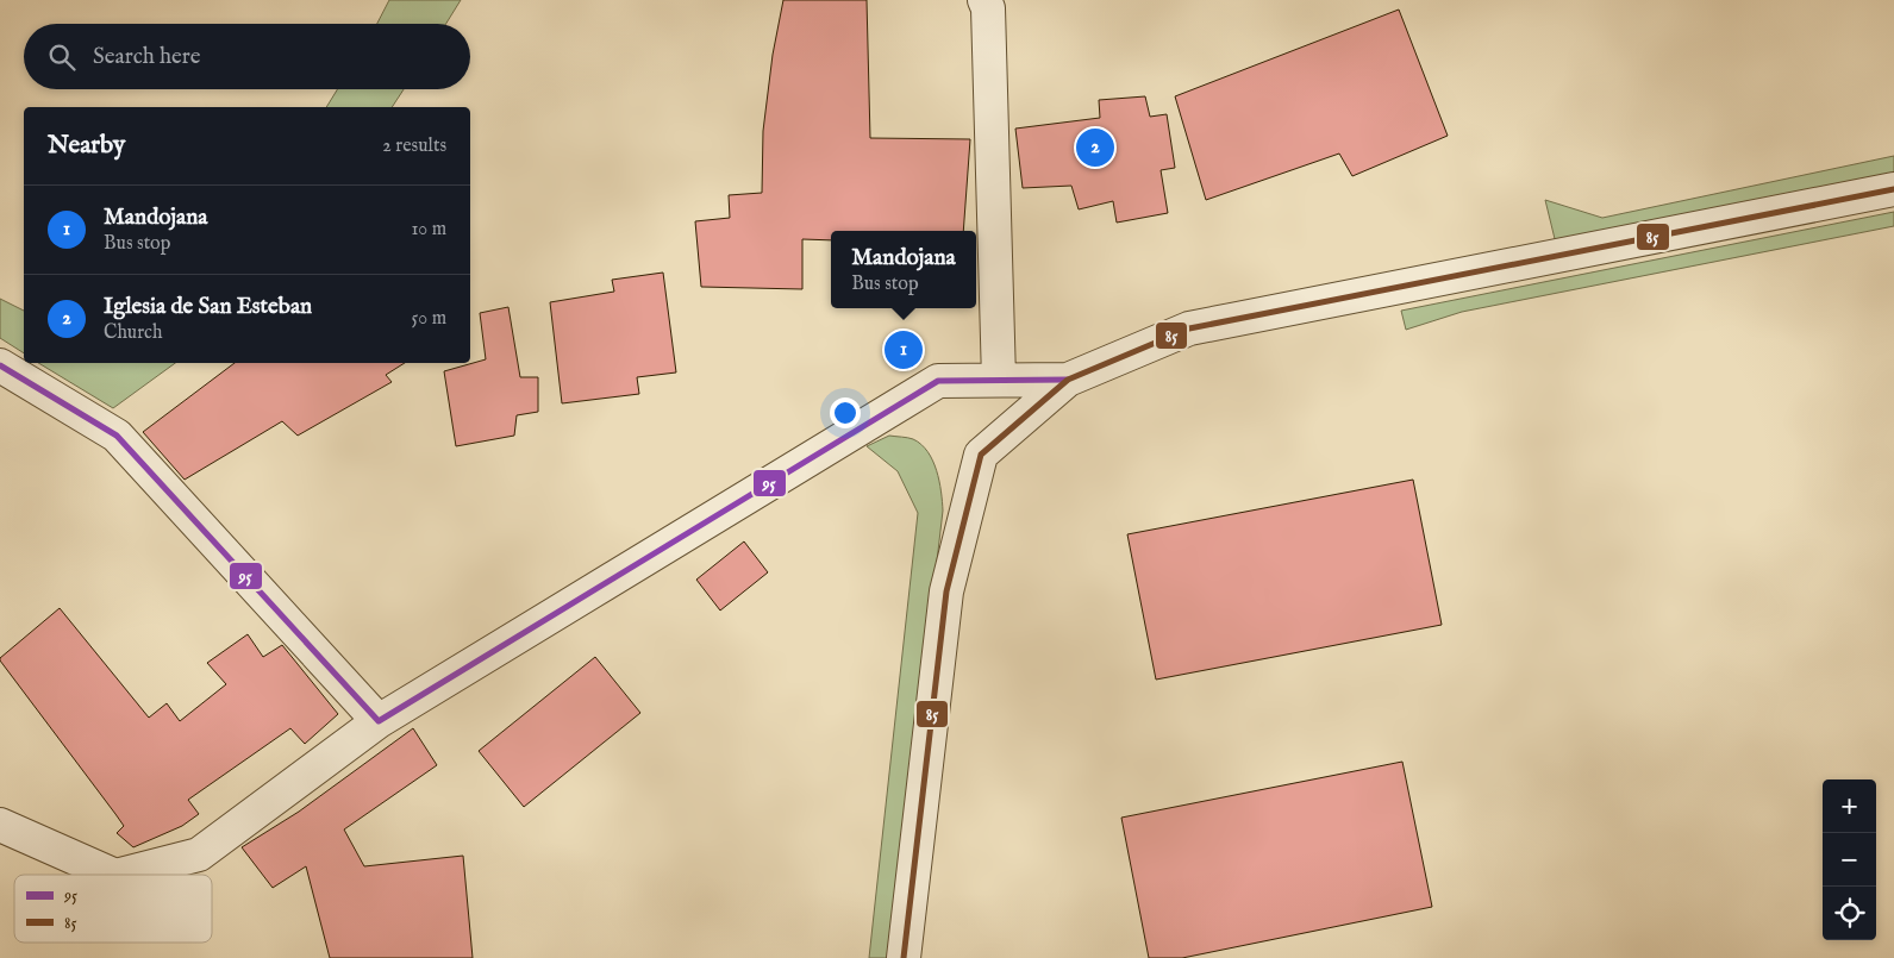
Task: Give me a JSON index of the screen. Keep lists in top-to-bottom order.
{
  "lines": ["transit line 85", "transit line 95"],
  "legend": ["95", "85"],
  "page": {
    "search": "Search here",
    "heading": ["Nearby", "2 results"],
    "pins": ["2", "1"],
    "list": [
      {
        "mark": "1",
        "name": "Mandojana",
        "note": "Bus stop",
        "value": "10 m"
      },
      {
        "mark": "2",
        "name": "Iglesia de San Esteban",
        "note": "Church",
        "value": "50 m"
      }
    ],
    "popup": ["Mandojana", "Bus stop"],
    "map_buttons": ["+", "−"]
  }
}
